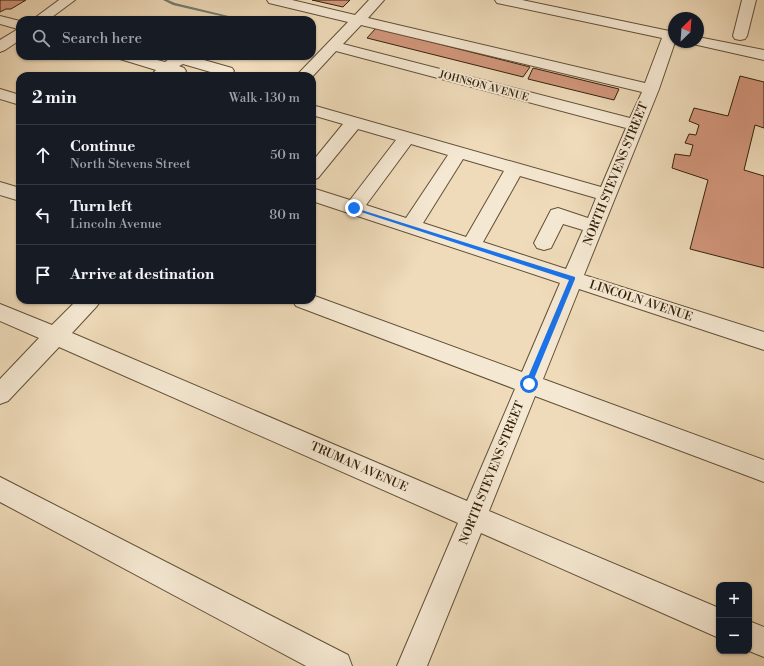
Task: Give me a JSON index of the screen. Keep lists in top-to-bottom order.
{
  "streets": {
    "street": [
      "JOHNSON AVENUE",
      "NORTH STEVENS STREET",
      "LINCOLN AVENUE",
      "TRUMAN AVENUE"
    ]
  },
  "crossings": [
    ["JOHNSON AVENUE", "NORTH STEVENS STREET"],
    ["NORTH STEVENS STREET", "LINCOLN AVENUE"],
    ["NORTH STEVENS STREET", "TRUMAN AVENUE"]
  ],
  "north": "top right",
  "page": {
    "search": "Search here",
    "heading": ["2 min", "Walk · 130 m"],
    "list": [
      ["Continue", "North Stevens Street", "50 m"],
      ["Turn left", "Lincoln Avenue", "80 m"],
      "Arrive at destination"
    ],
    "map_buttons": ["+", "−"]
  }
}
